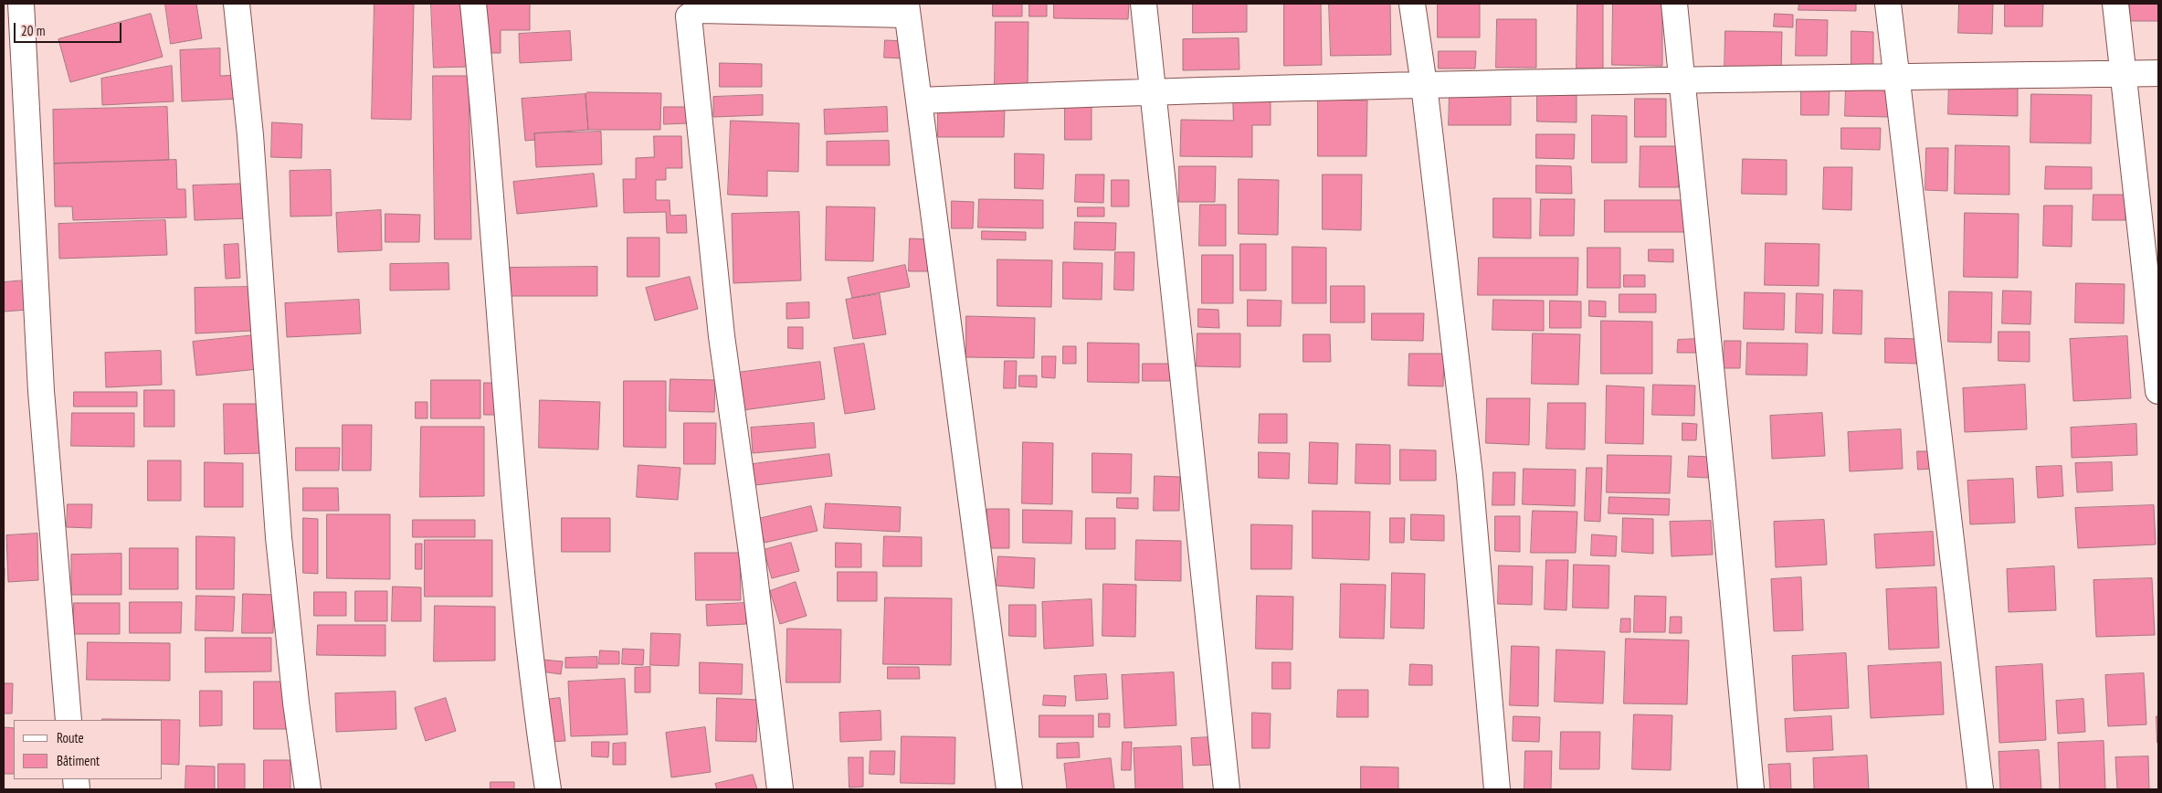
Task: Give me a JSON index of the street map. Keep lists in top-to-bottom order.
{
  "legend": ["Route", "Bâtiment"],
  "scale_bar": "20 m"
}
